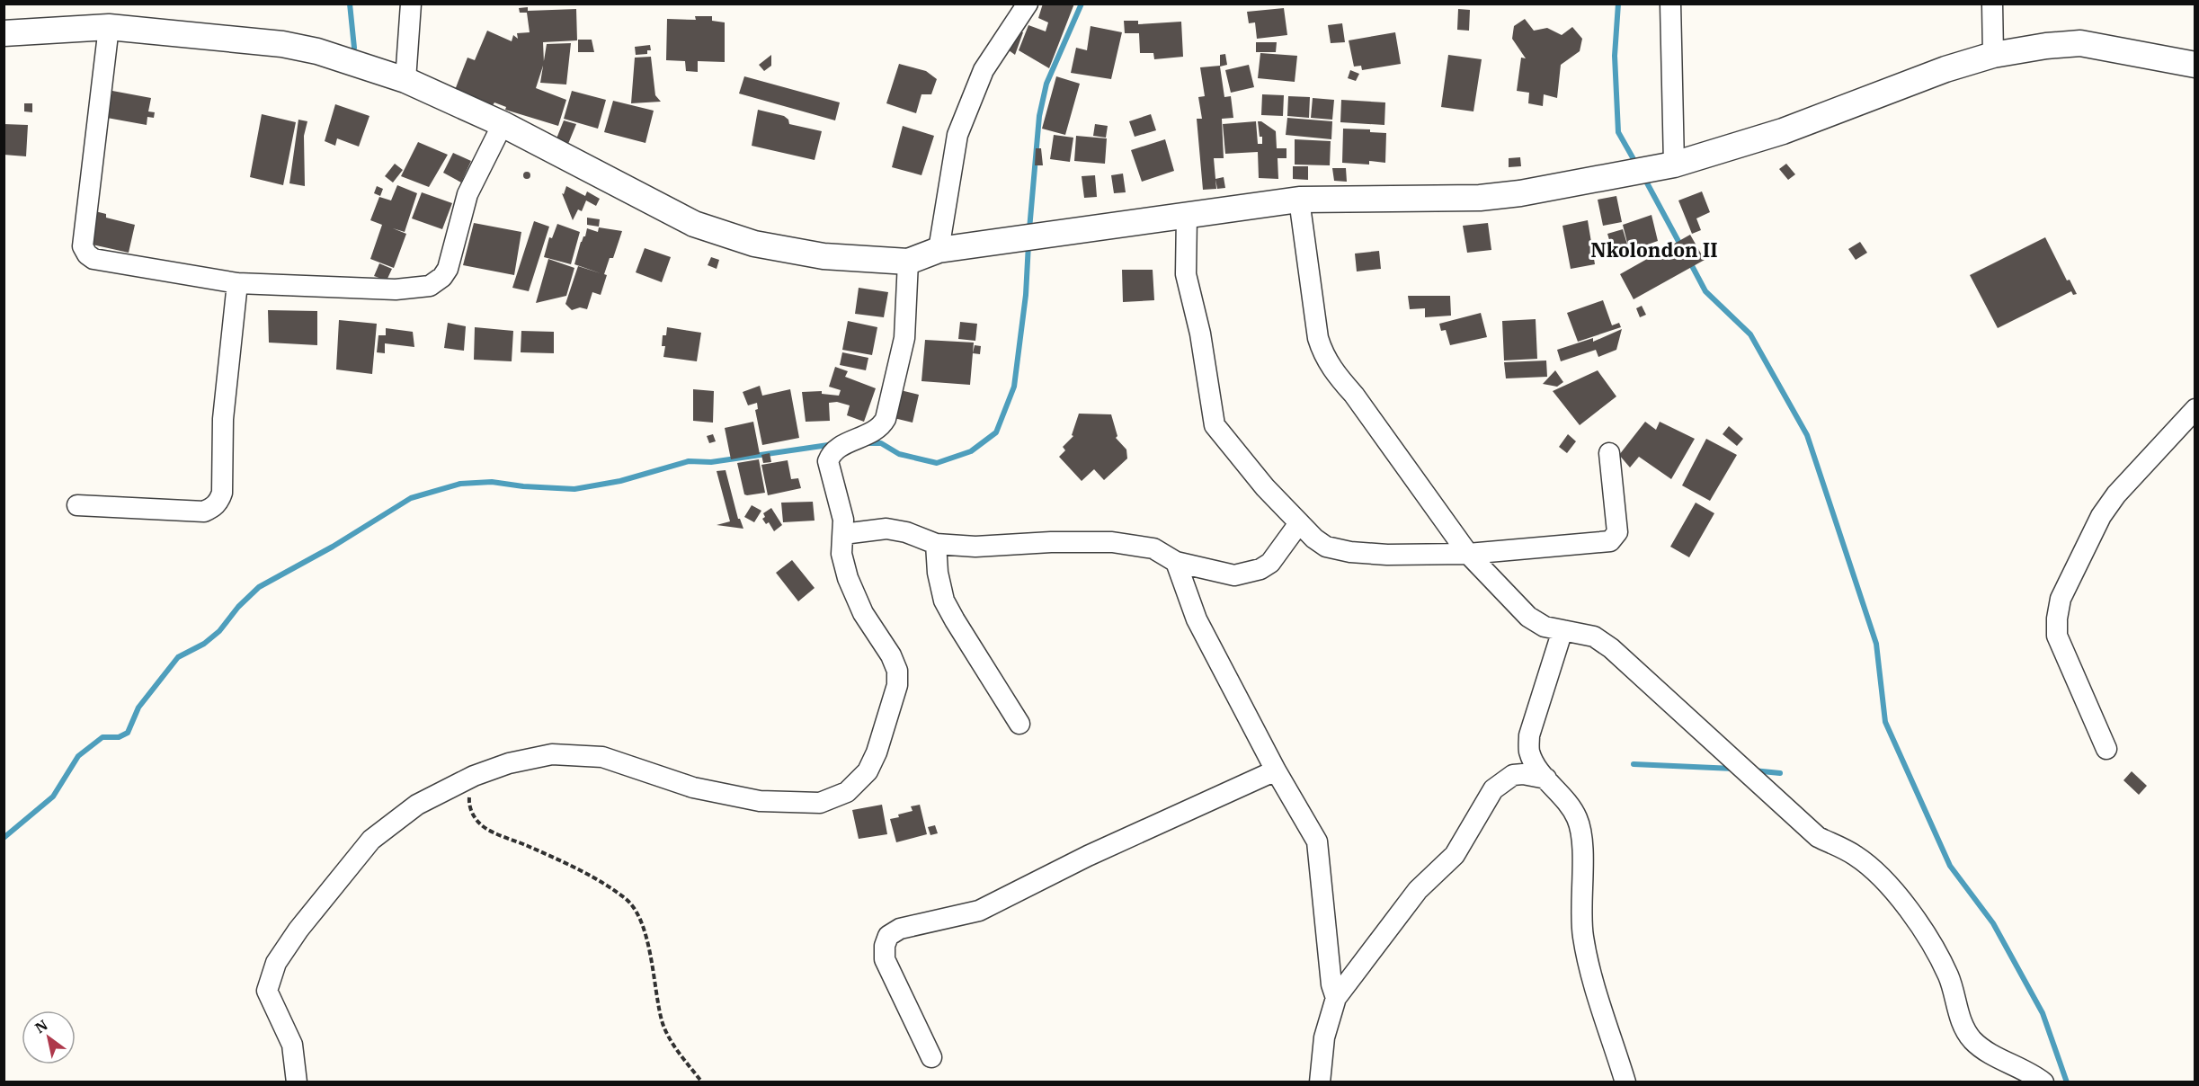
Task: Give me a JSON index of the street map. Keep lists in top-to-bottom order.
{
  "districts": ["Nkolondon II"],
  "north": "top left"
}
